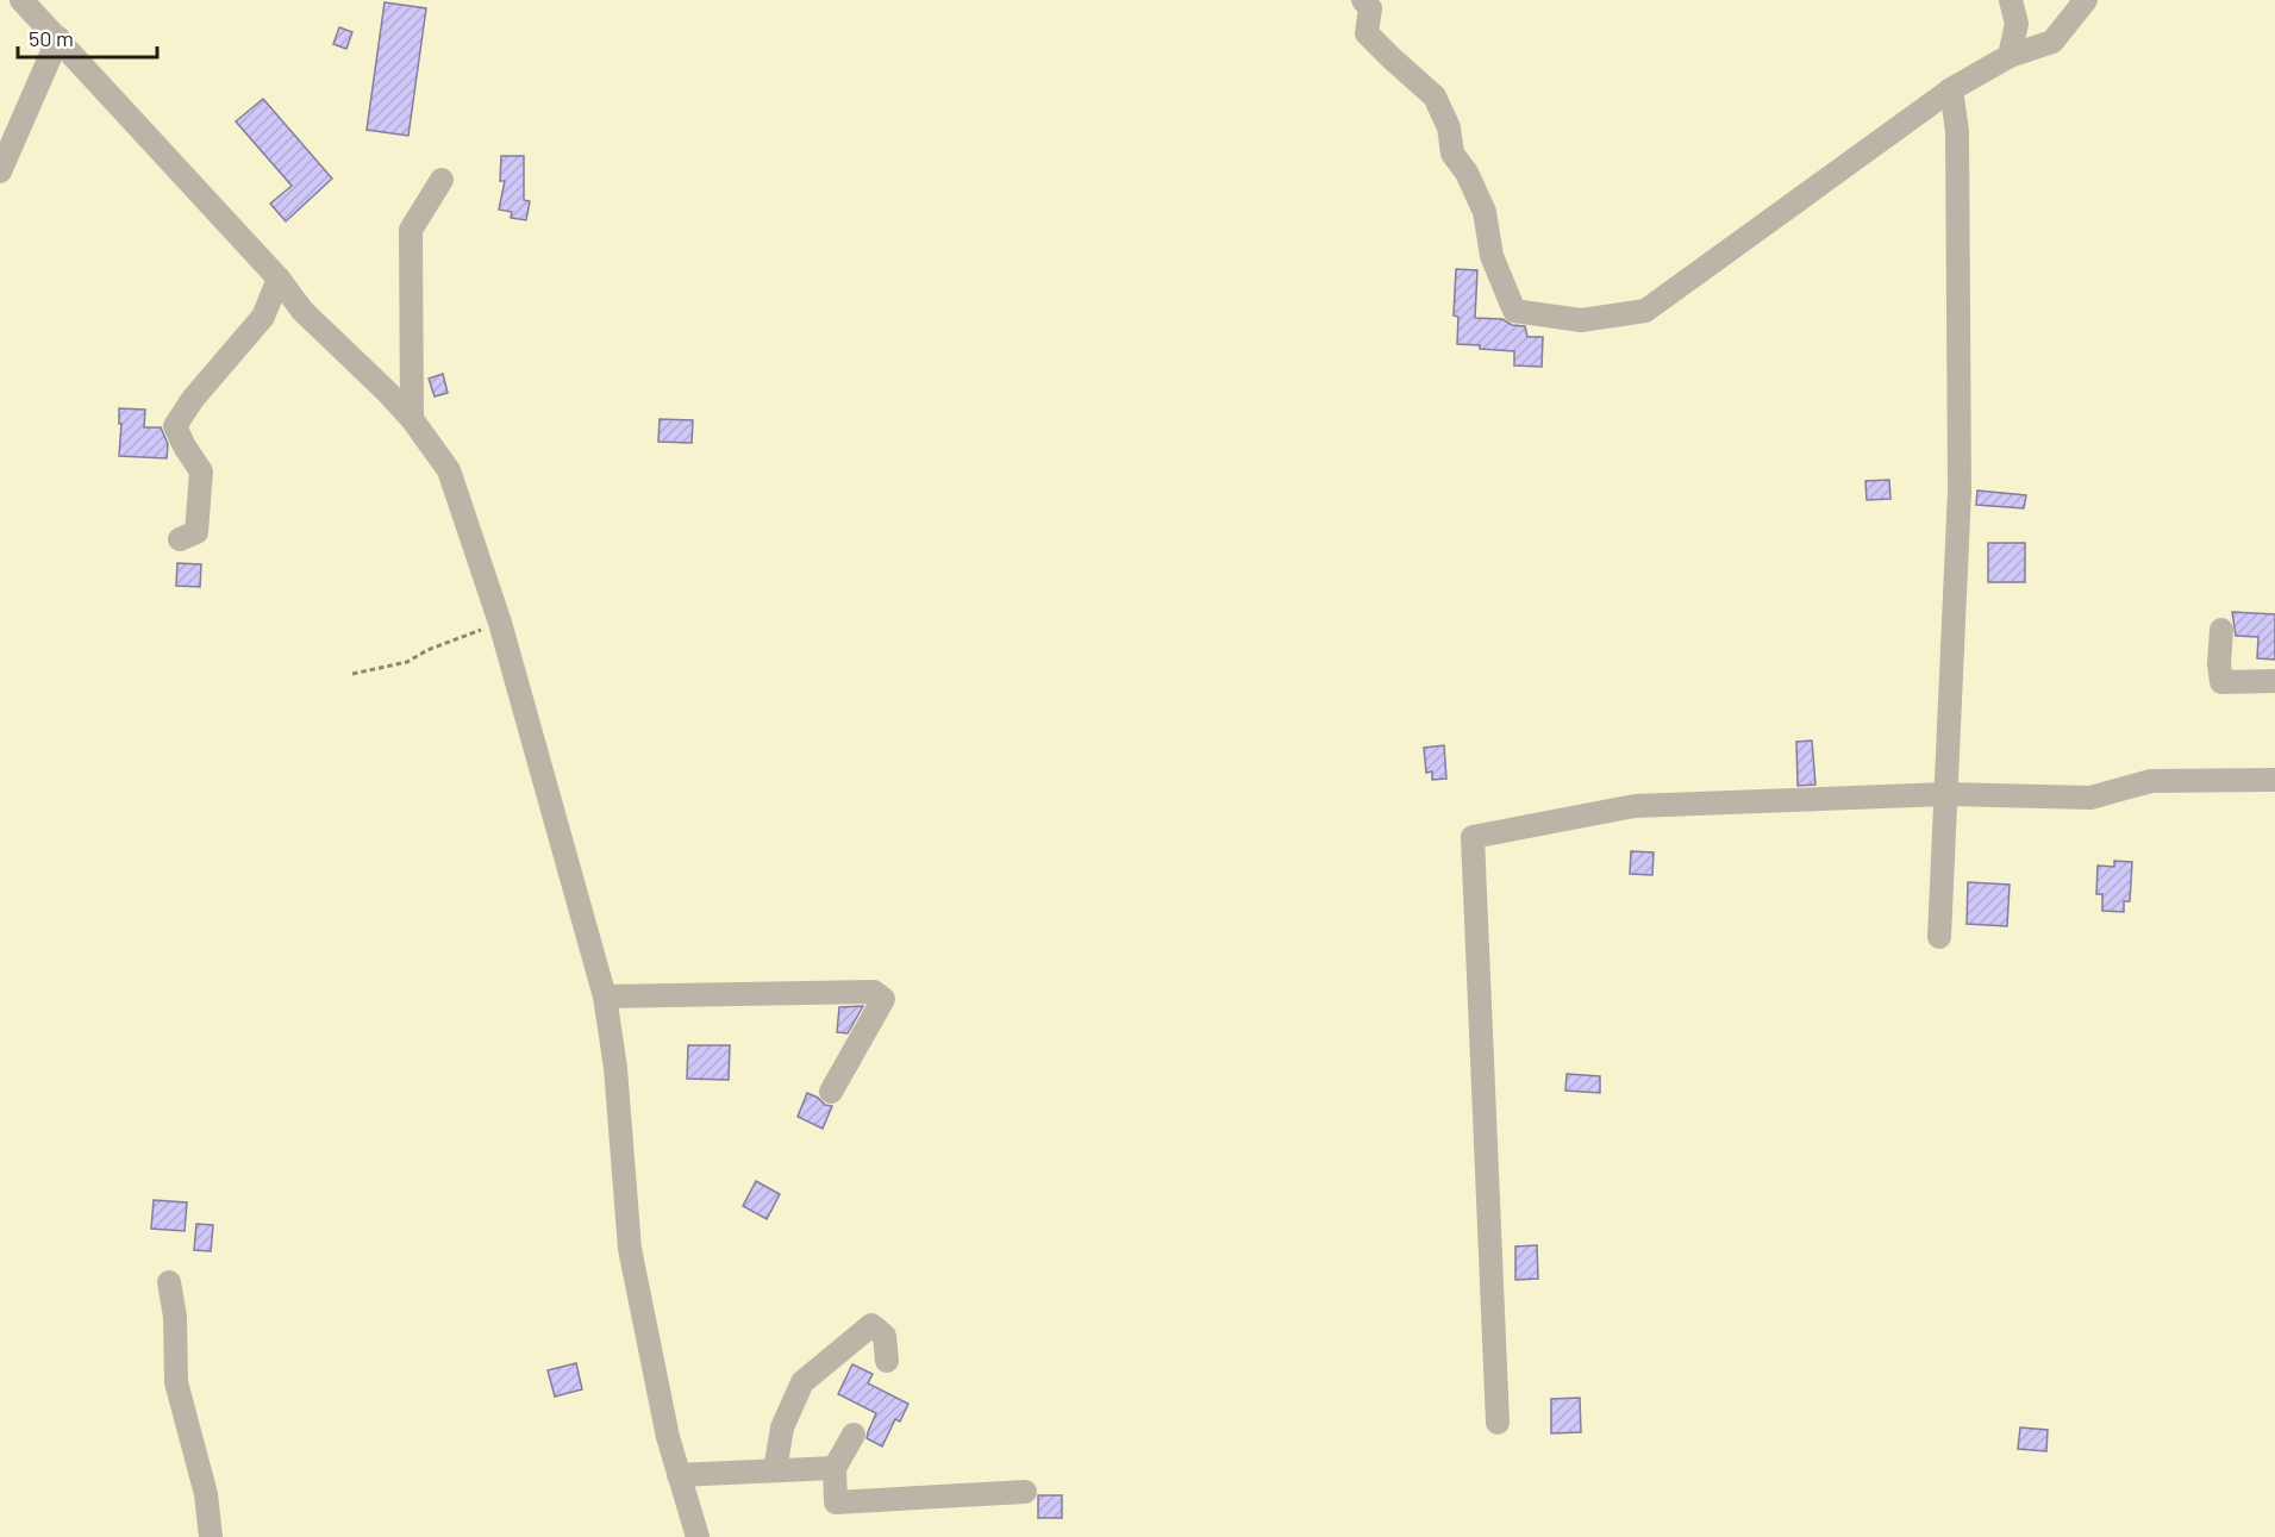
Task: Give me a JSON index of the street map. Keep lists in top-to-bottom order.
{
  "scale_bar": "50 m"
}
